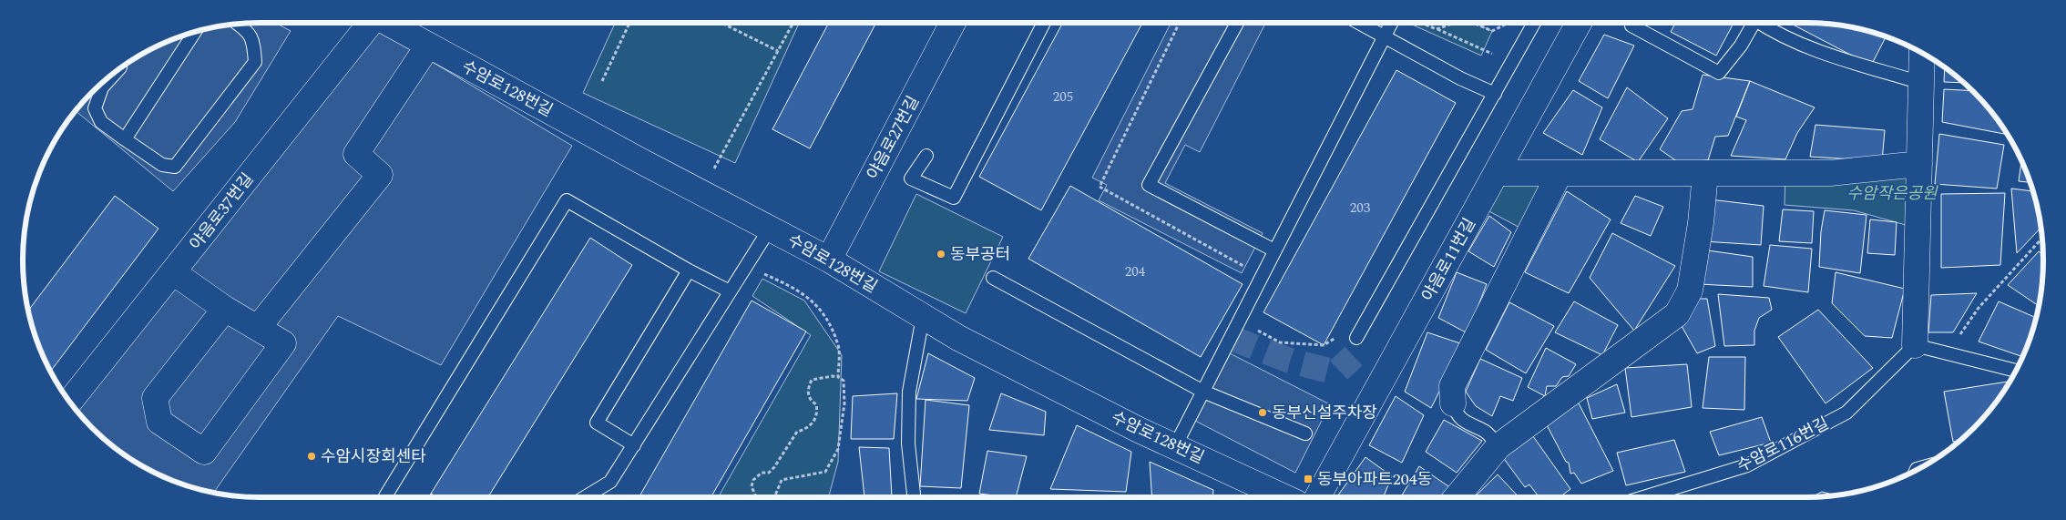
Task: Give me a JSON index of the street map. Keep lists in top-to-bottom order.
{
  "streets": {
    "street": [
      "수암로128번길",
      "야음로27번길",
      "야음로37번길",
      "야음로11번길"
    ],
    "lane": ["수암로116번길"]
  },
  "crossings": [
    ["수암로128번길", "야음로27번길"]
  ],
  "parks": ["수암작은공원"],
  "places": {
    "other": ["동부공터", "동부신설주차장", "수암시장회센타"],
    "transit": ["동부아파트204동"]
  },
  "house_numbers": ["205", "203", "204"]
}
